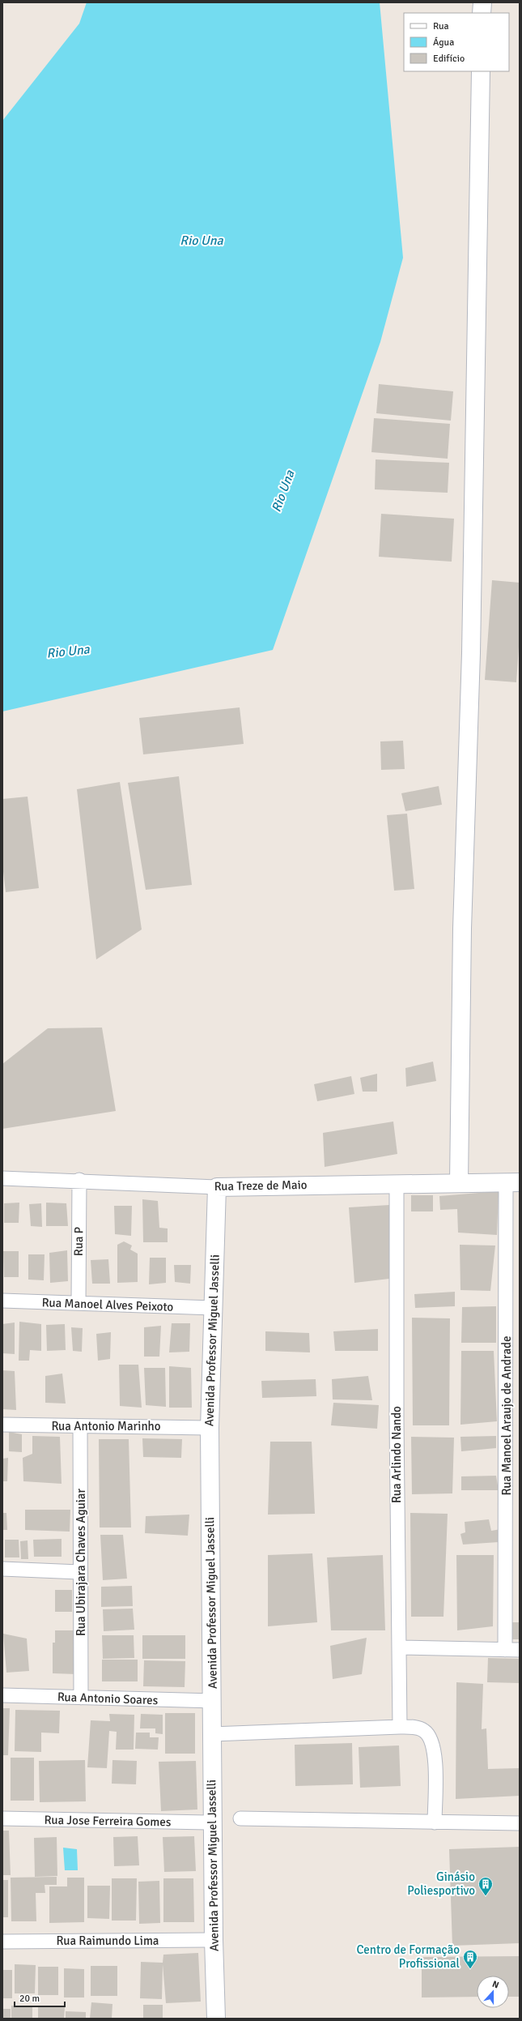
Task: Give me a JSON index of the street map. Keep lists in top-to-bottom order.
{
  "streets": {
    "street": [
      "Rua Treze de Maio",
      "Rua P",
      "Rua Manoel Alves Peixoto",
      "Avenida Professor Miguel Jasselli",
      "Rua Manoel Araujo de Andrade",
      "Rua Antonio Marinho",
      "Rua Arlindo Nando",
      "Rua Ubirajara Chaves Aguiar",
      "Rua Antonio Soares",
      "Rua Jose Ferreira Gomes",
      "Rua Raimundo Lima"
    ]
  },
  "crossings": [
    ["Rua Treze de Maio", "Rua P"],
    ["Rua Treze de Maio", "Avenida Professor Miguel Jasselli"],
    ["Rua Treze de Maio", "Rua Manoel Araujo de Andrade"],
    ["Rua Treze de Maio", "Rua Arlindo Nando"],
    ["Rua P", "Rua Manoel Alves Peixoto"],
    ["Rua Manoel Alves Peixoto", "Avenida Professor Miguel Jasselli"],
    ["Avenida Professor Miguel Jasselli", "Rua Antonio Marinho"],
    ["Avenida Professor Miguel Jasselli", "Rua Antonio Soares"],
    ["Avenida Professor Miguel Jasselli", "Rua Jose Ferreira Gomes"],
    ["Avenida Professor Miguel Jasselli", "Rua Raimundo Lima"],
    ["Rua Antonio Marinho", "Rua Ubirajara Chaves Aguiar"],
    ["Rua Ubirajara Chaves Aguiar", "Rua Antonio Soares"]
  ],
  "water": ["Rio Una"],
  "places": {
    "building": ["Ginásio Poliesportivo", "Centro de Formação Profissional"]
  },
  "legend": ["Rua", "Água", "Edifício"],
  "scale_bar": "20 m",
  "north": "top"
}
